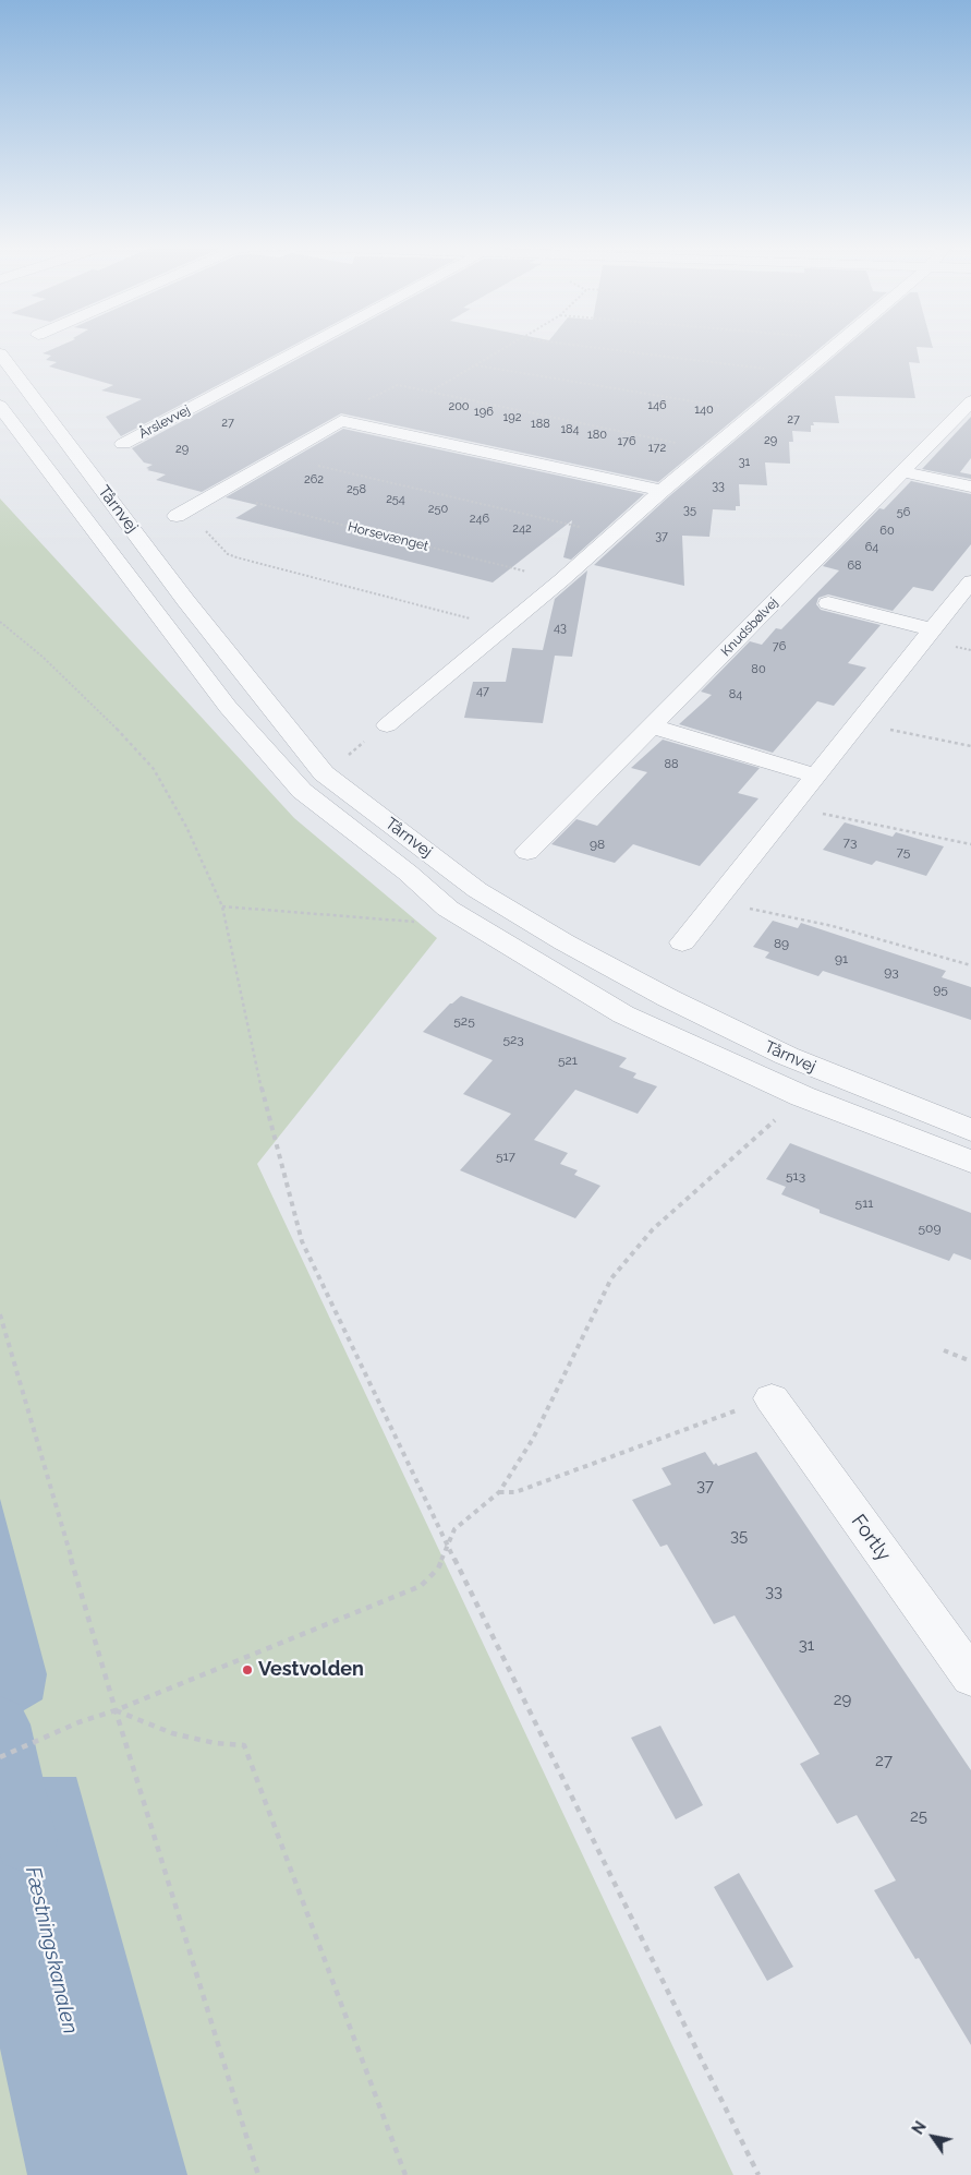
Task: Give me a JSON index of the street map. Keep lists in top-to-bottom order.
{
  "streets": {
    "street": [
      "Årslevvej",
      "Tårnvej",
      "Knudsbølvej",
      "Fortly"
    ],
    "path": ["Horsevænget"]
  },
  "water": ["Fæstningskanalen"],
  "places": ["Vestvolden"],
  "house_numbers": [
    "146",
    "200",
    "140",
    "196",
    "192",
    "27",
    "27",
    "188",
    "184",
    "180",
    "29",
    "176",
    "172",
    "29",
    "31",
    "262",
    "33",
    "258",
    "254",
    "250",
    "35",
    "56",
    "246",
    "242",
    "60",
    "37",
    "64",
    "68",
    "43",
    "76",
    "80",
    "47",
    "84",
    "88",
    "73",
    "98",
    "75",
    "89",
    "91",
    "93",
    "95",
    "525",
    "523",
    "521",
    "517",
    "513",
    "511",
    "509",
    "37",
    "35",
    "33",
    "31",
    "29",
    "27",
    "25"
  ],
  "north": "top left"
}
